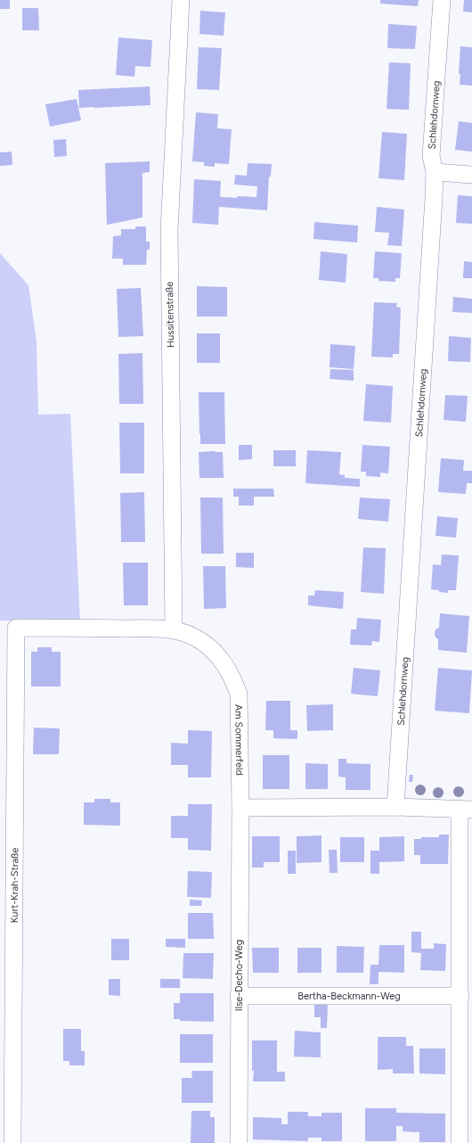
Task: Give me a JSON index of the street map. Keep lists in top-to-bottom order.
{
  "streets": {
    "street": [
      "Schlehdornweg",
      "Hussitenstraße",
      "Am Sommerfeld",
      "Kurt-Krah-Straße",
      "Ilse-Decho-Weg",
      "Bertha-Beckmann-Weg"
    ]
  },
  "crossings": [
    ["Hussitenstraße", "Am Sommerfeld"],
    ["Am Sommerfeld", "Kurt-Krah-Straße"],
    ["Am Sommerfeld", "Ilse-Decho-Weg"],
    ["Ilse-Decho-Weg", "Bertha-Beckmann-Weg"]
  ]
}
